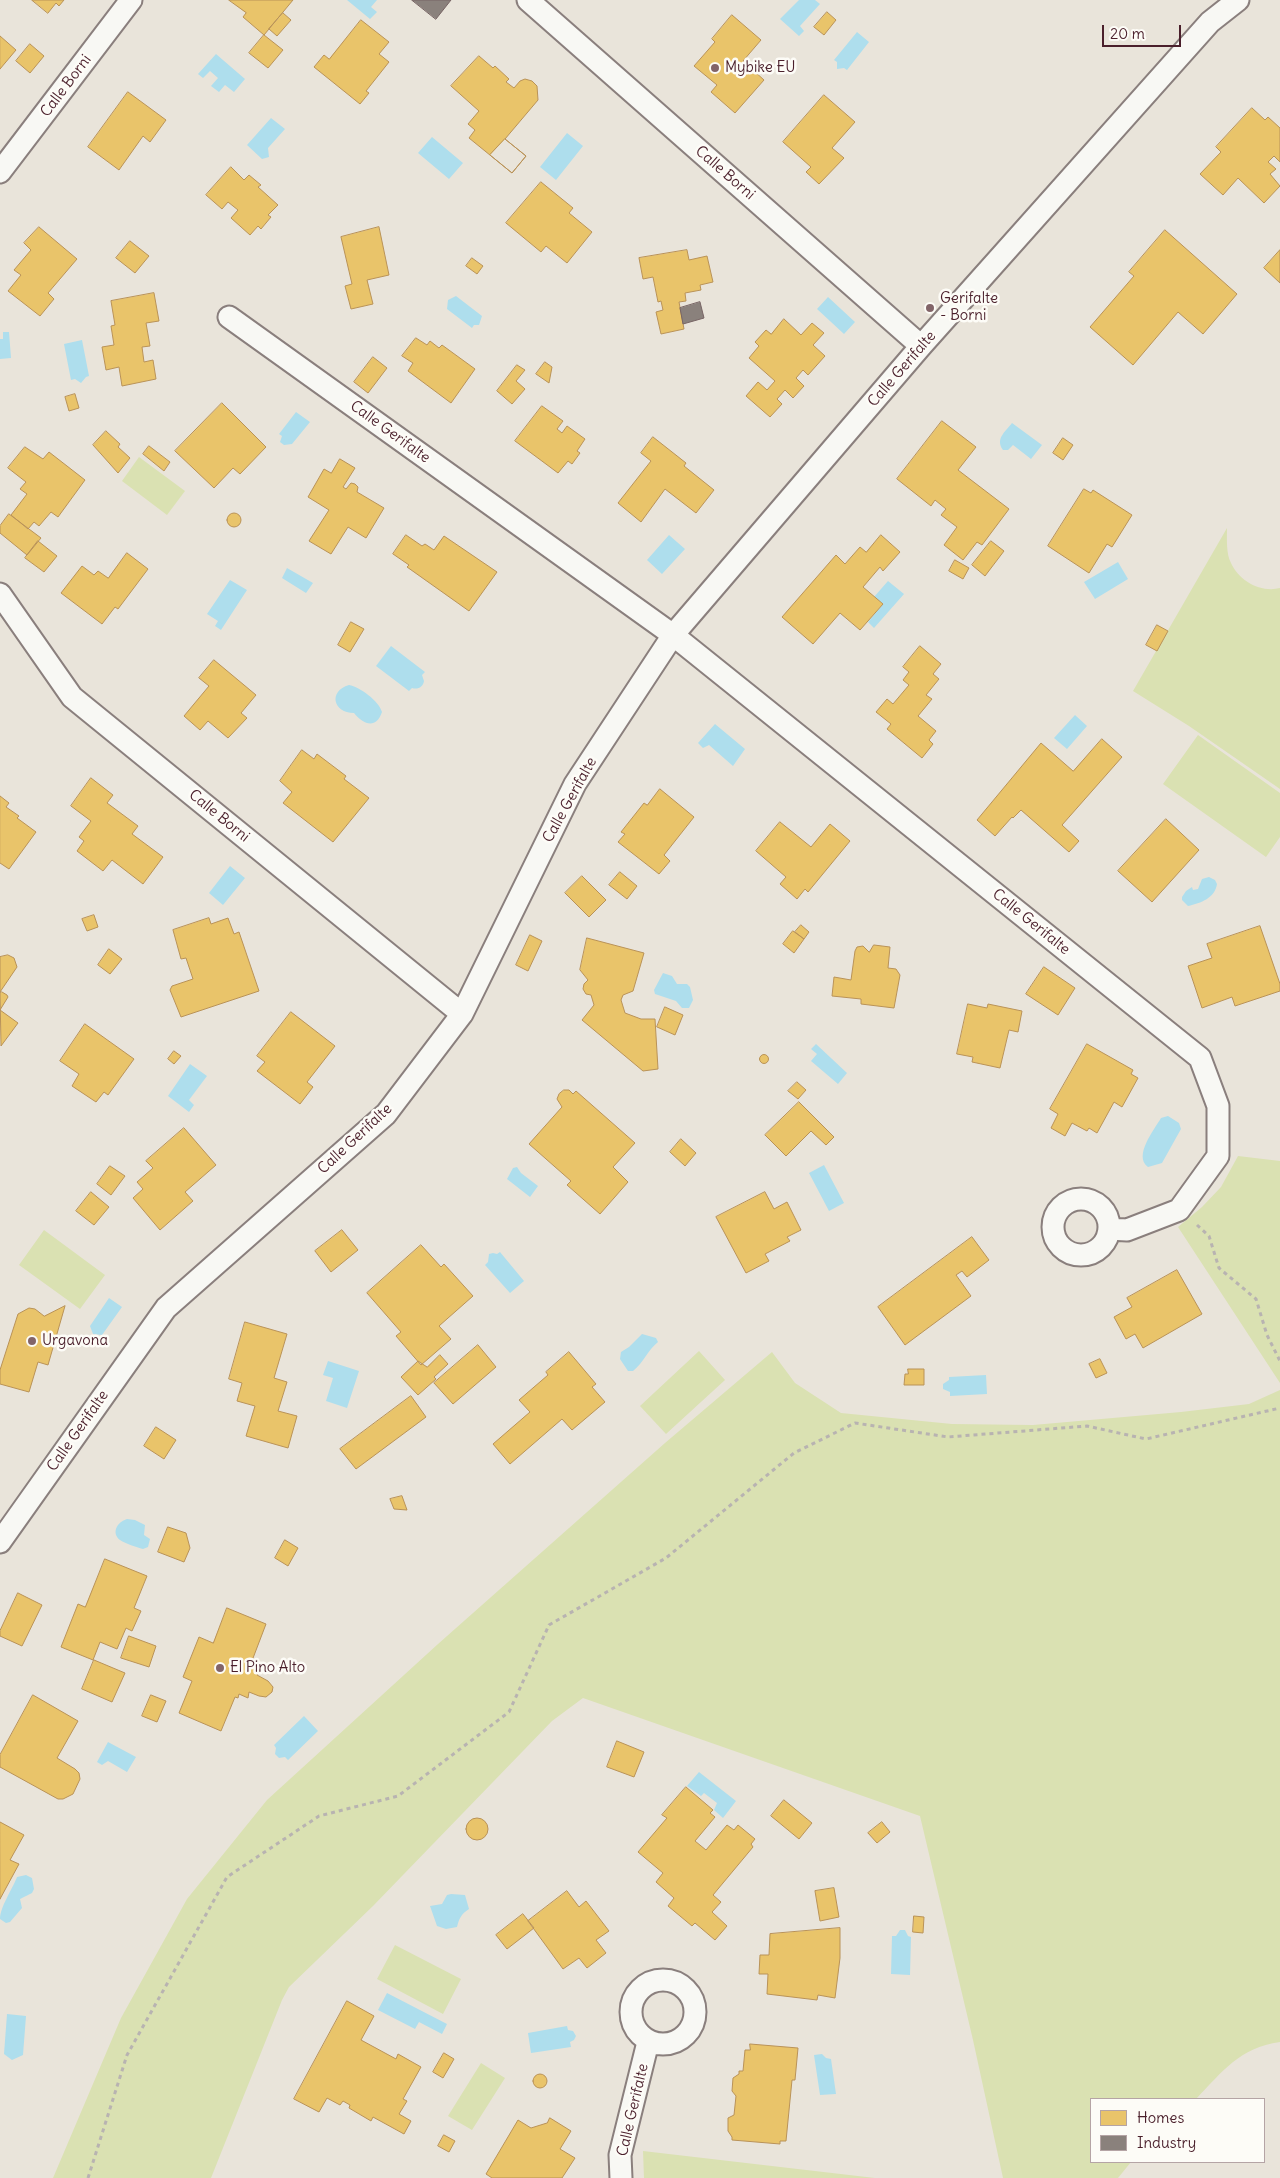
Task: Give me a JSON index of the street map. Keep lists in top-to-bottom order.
{
  "streets": {
    "street": ["Calle Borni", "Calle Gerifalte"]
  },
  "crossings": [
    ["Calle Borni", "Calle Gerifalte"]
  ],
  "places": [
    "Mybike EU",
    "Gerifalte - Borni",
    "Urgavona",
    "El Pino Alto"
  ],
  "legend": ["Homes", "Industry"],
  "scale_bar": "20 m"
}
